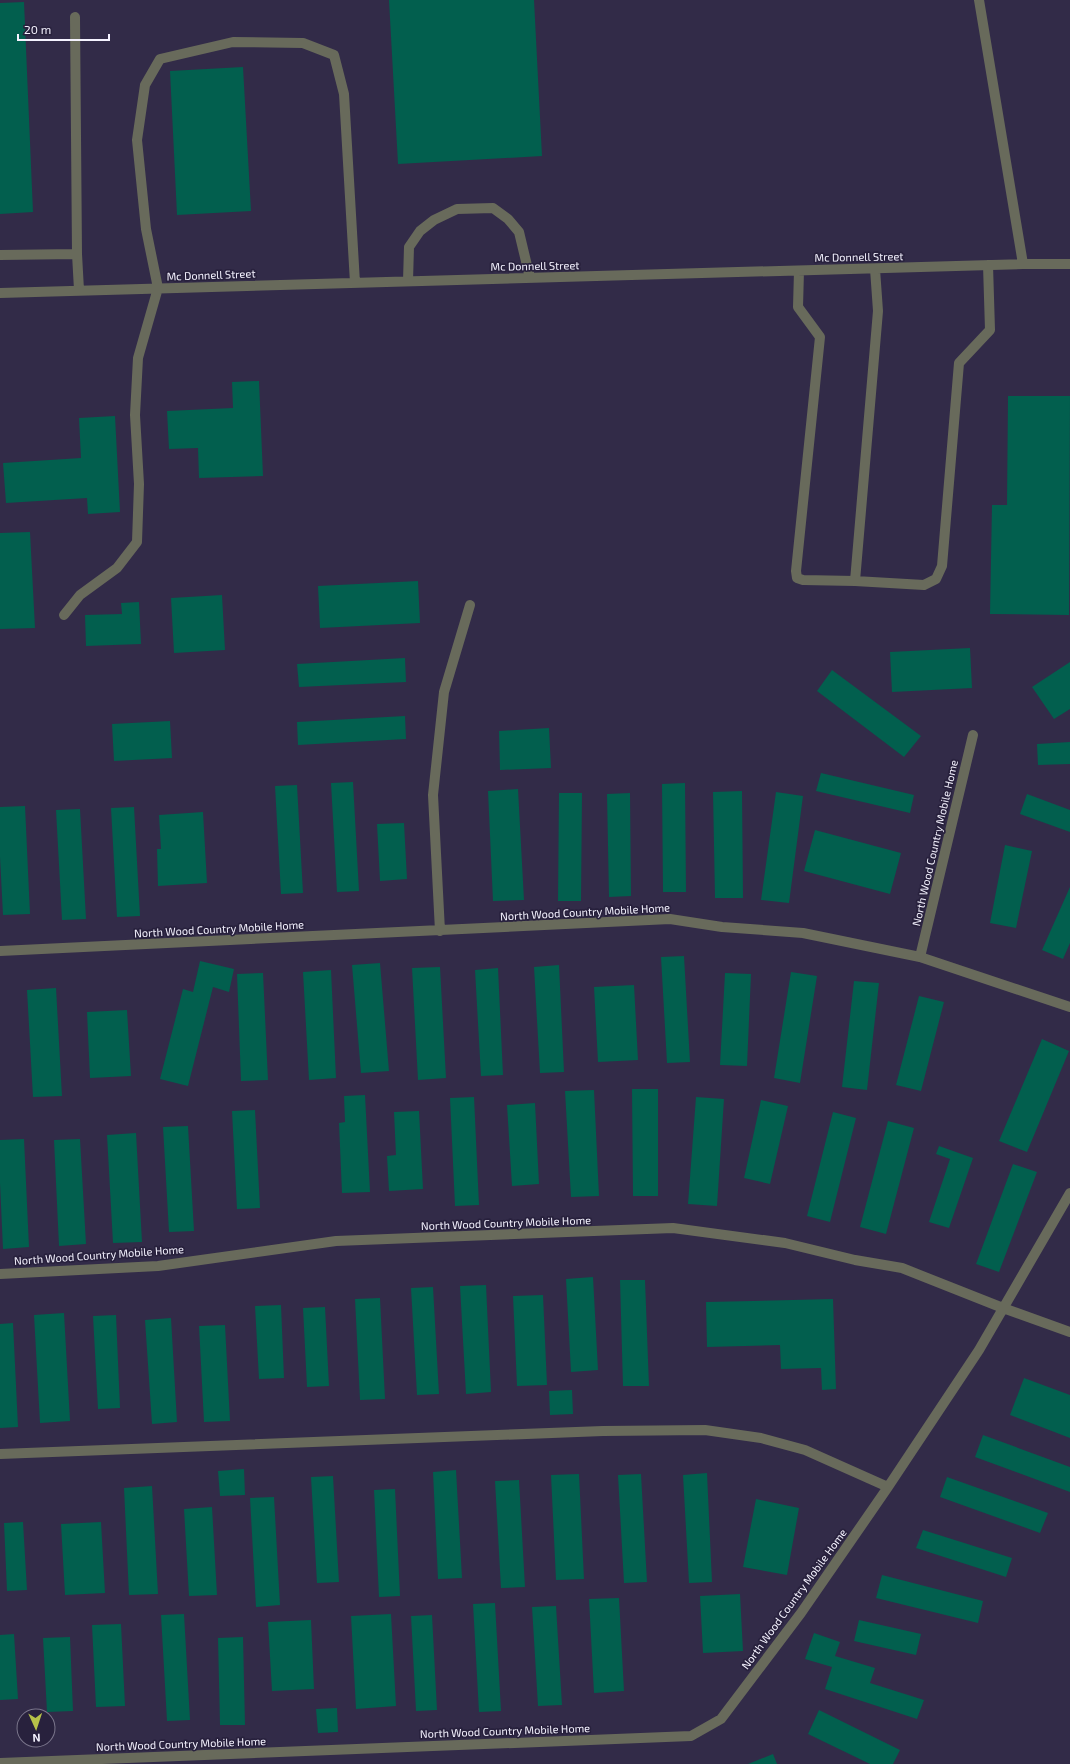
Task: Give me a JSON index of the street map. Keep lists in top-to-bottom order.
{
  "streets": {
    "street": ["Mc Donnell Street", "North Wood Country Mobile Home"]
  },
  "scale_bar": "20 m",
  "north": "bottom"
}
